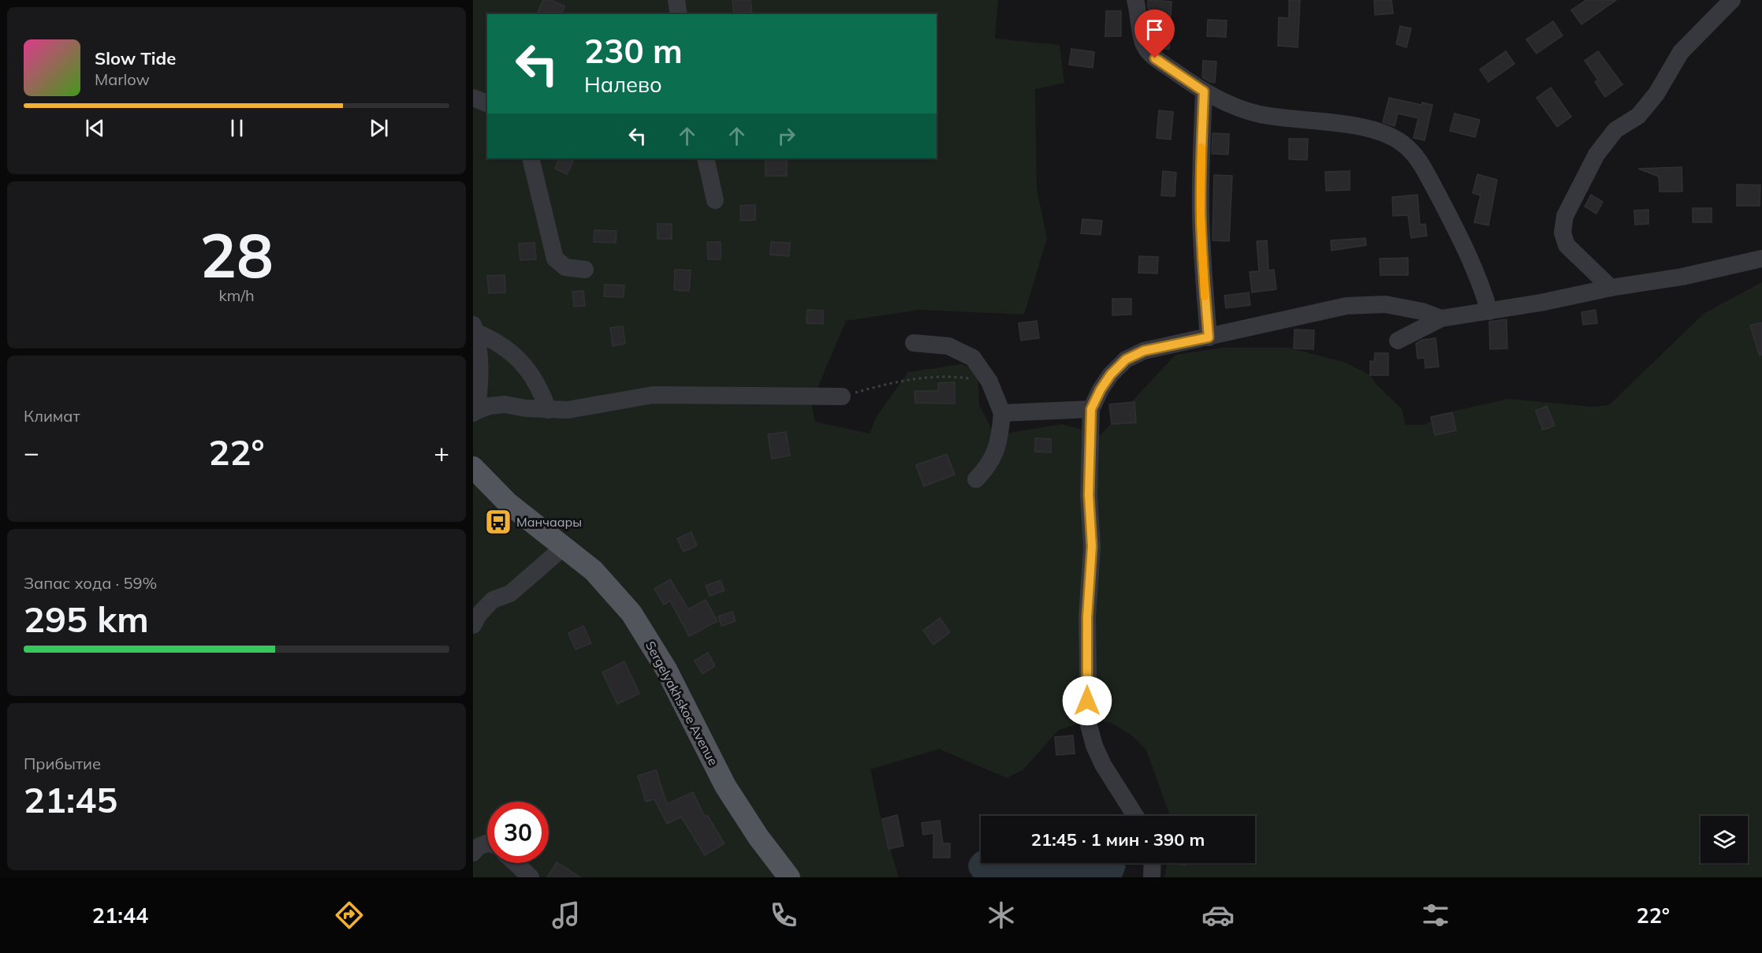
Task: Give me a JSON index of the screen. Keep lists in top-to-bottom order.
{
  "streets": {
    "main road": ["Sergelyakhskoe Avenue"]
  },
  "places": {
    "bus stop": ["Манчаары"]
  },
  "page": {
    "turn": ["230 m", "Налево"],
    "song": ["Slow Tide", "Marlow"],
    "tile": [
      ["28", "km/h"],
      "Климат",
      ["Запас хода · 59%", "295 km"],
      ["Прибытие", "21:45"]
    ],
    "heat": ["−", "22°", "+"],
    "limit": "30",
    "trip": "21:45 · 1 мин · 390 m",
    "tabs": ["21:44", "22°"]
  }
}
